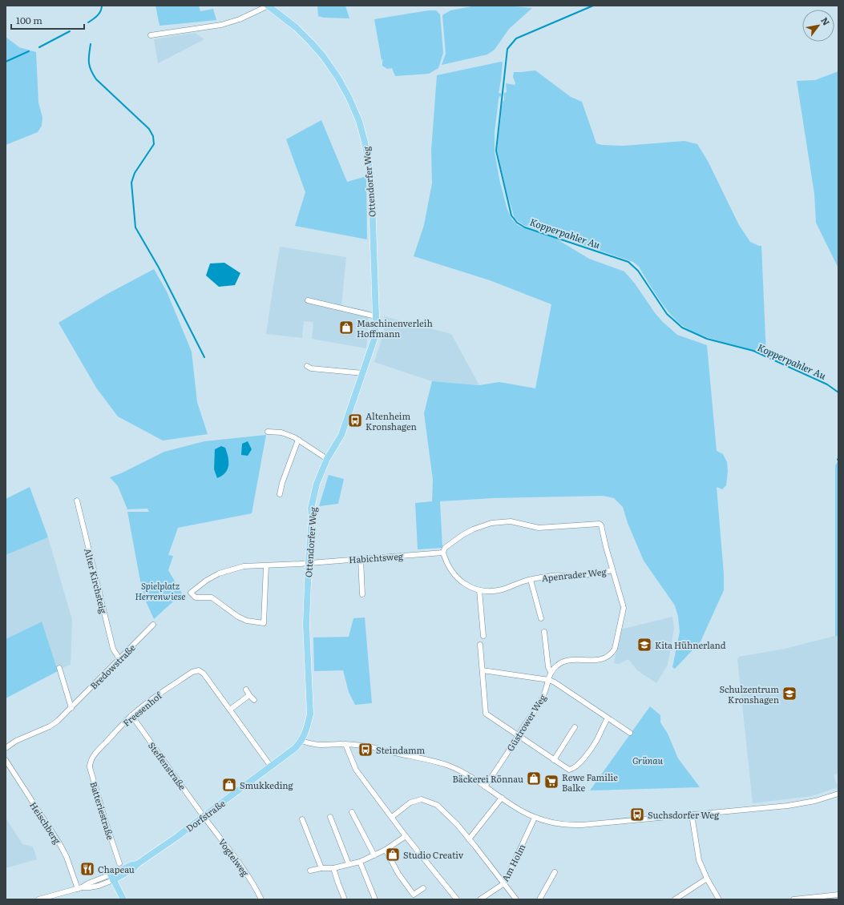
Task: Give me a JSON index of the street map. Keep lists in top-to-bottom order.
{
  "streets": {
    "main road": ["Ottendorfer Weg", "Dorfstraße"],
    "street": [
      "Habichtsweg",
      "Apenrader Weg",
      "Alter Kirchsteig",
      "Bredowstraße",
      "Freesenhof",
      "Güstrower Weg",
      "Steffenstraße",
      "Batteriestraße",
      "Heischberg",
      "Vogteiweg",
      "Am Holm"
    ]
  },
  "crossings": [
    ["Ottendorfer Weg", "Habichtsweg"],
    ["Ottendorfer Weg", "Dorfstraße"],
    ["Habichtsweg", "Apenrader Weg"],
    ["Alter Kirchsteig", "Bredowstraße"],
    ["Freesenhof", "Steffenstraße"],
    ["Freesenhof", "Batteriestraße"],
    ["Steffenstraße", "Dorfstraße"],
    ["Steffenstraße", "Vogteiweg"],
    ["Dorfstraße", "Vogteiweg"]
  ],
  "water": ["Kopperpahler Au"],
  "parks": ["Spielplatz Herrenwiese", "Grünau"],
  "places": {
    "shop": [
      "Maschinenverleih Hoffmann",
      "Bäckerei Rönnau",
      "Smukkeding",
      "Studio Creativ"
    ],
    "bus stop": ["Altenheim Kronshagen", "Steindamm", "Suchsdorfer Weg"],
    "school or university": ["Kita Hühnerland", "Schulzentrum Kronshagen"],
    "supermarket": ["Rewe Familie Balke"],
    "restaurant": ["Chapeau"]
  },
  "scale_bar": "100 m",
  "north": "top right"
}
